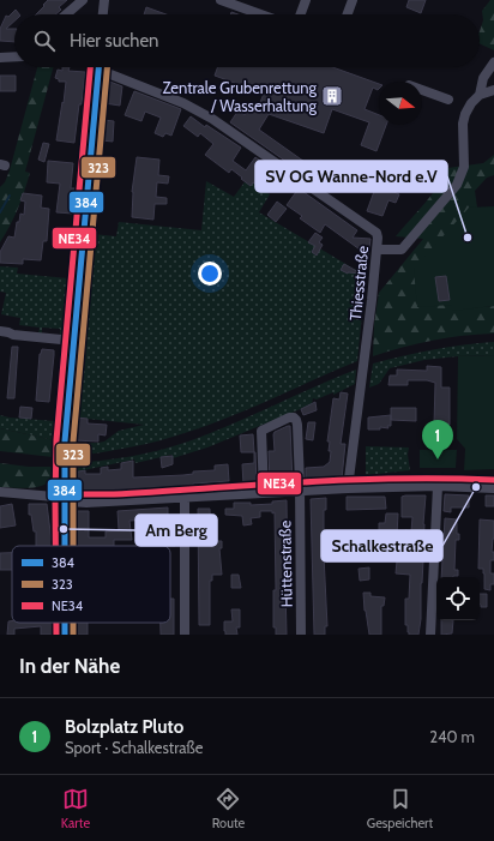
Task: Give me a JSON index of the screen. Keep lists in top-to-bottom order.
{
  "streets": {
    "street": ["Thiesstraße", "Hüttenstraße"]
  },
  "places": {
    "building": ["Zentrale Grubenrettung / Wasserhaltung"],
    "other": ["SV OG Wanne-Nord e.V", "Schalkestraße", "Am Berg"]
  },
  "lines": ["transit line 384", "transit line 323", "transit line NE34"],
  "legend": ["384", "323", "NE34"],
  "north": "right",
  "page": {
    "search": "Hier suchen",
    "pins": "1",
    "heading": "In der Nähe",
    "list": [
      {
        "mark": "1",
        "name": "Bolzplatz Pluto",
        "note": "Sport · Schalkestraße",
        "value": "240 m"
      }
    ],
    "nav": ["Karte", "Route", "Gespeichert"]
  }
}
